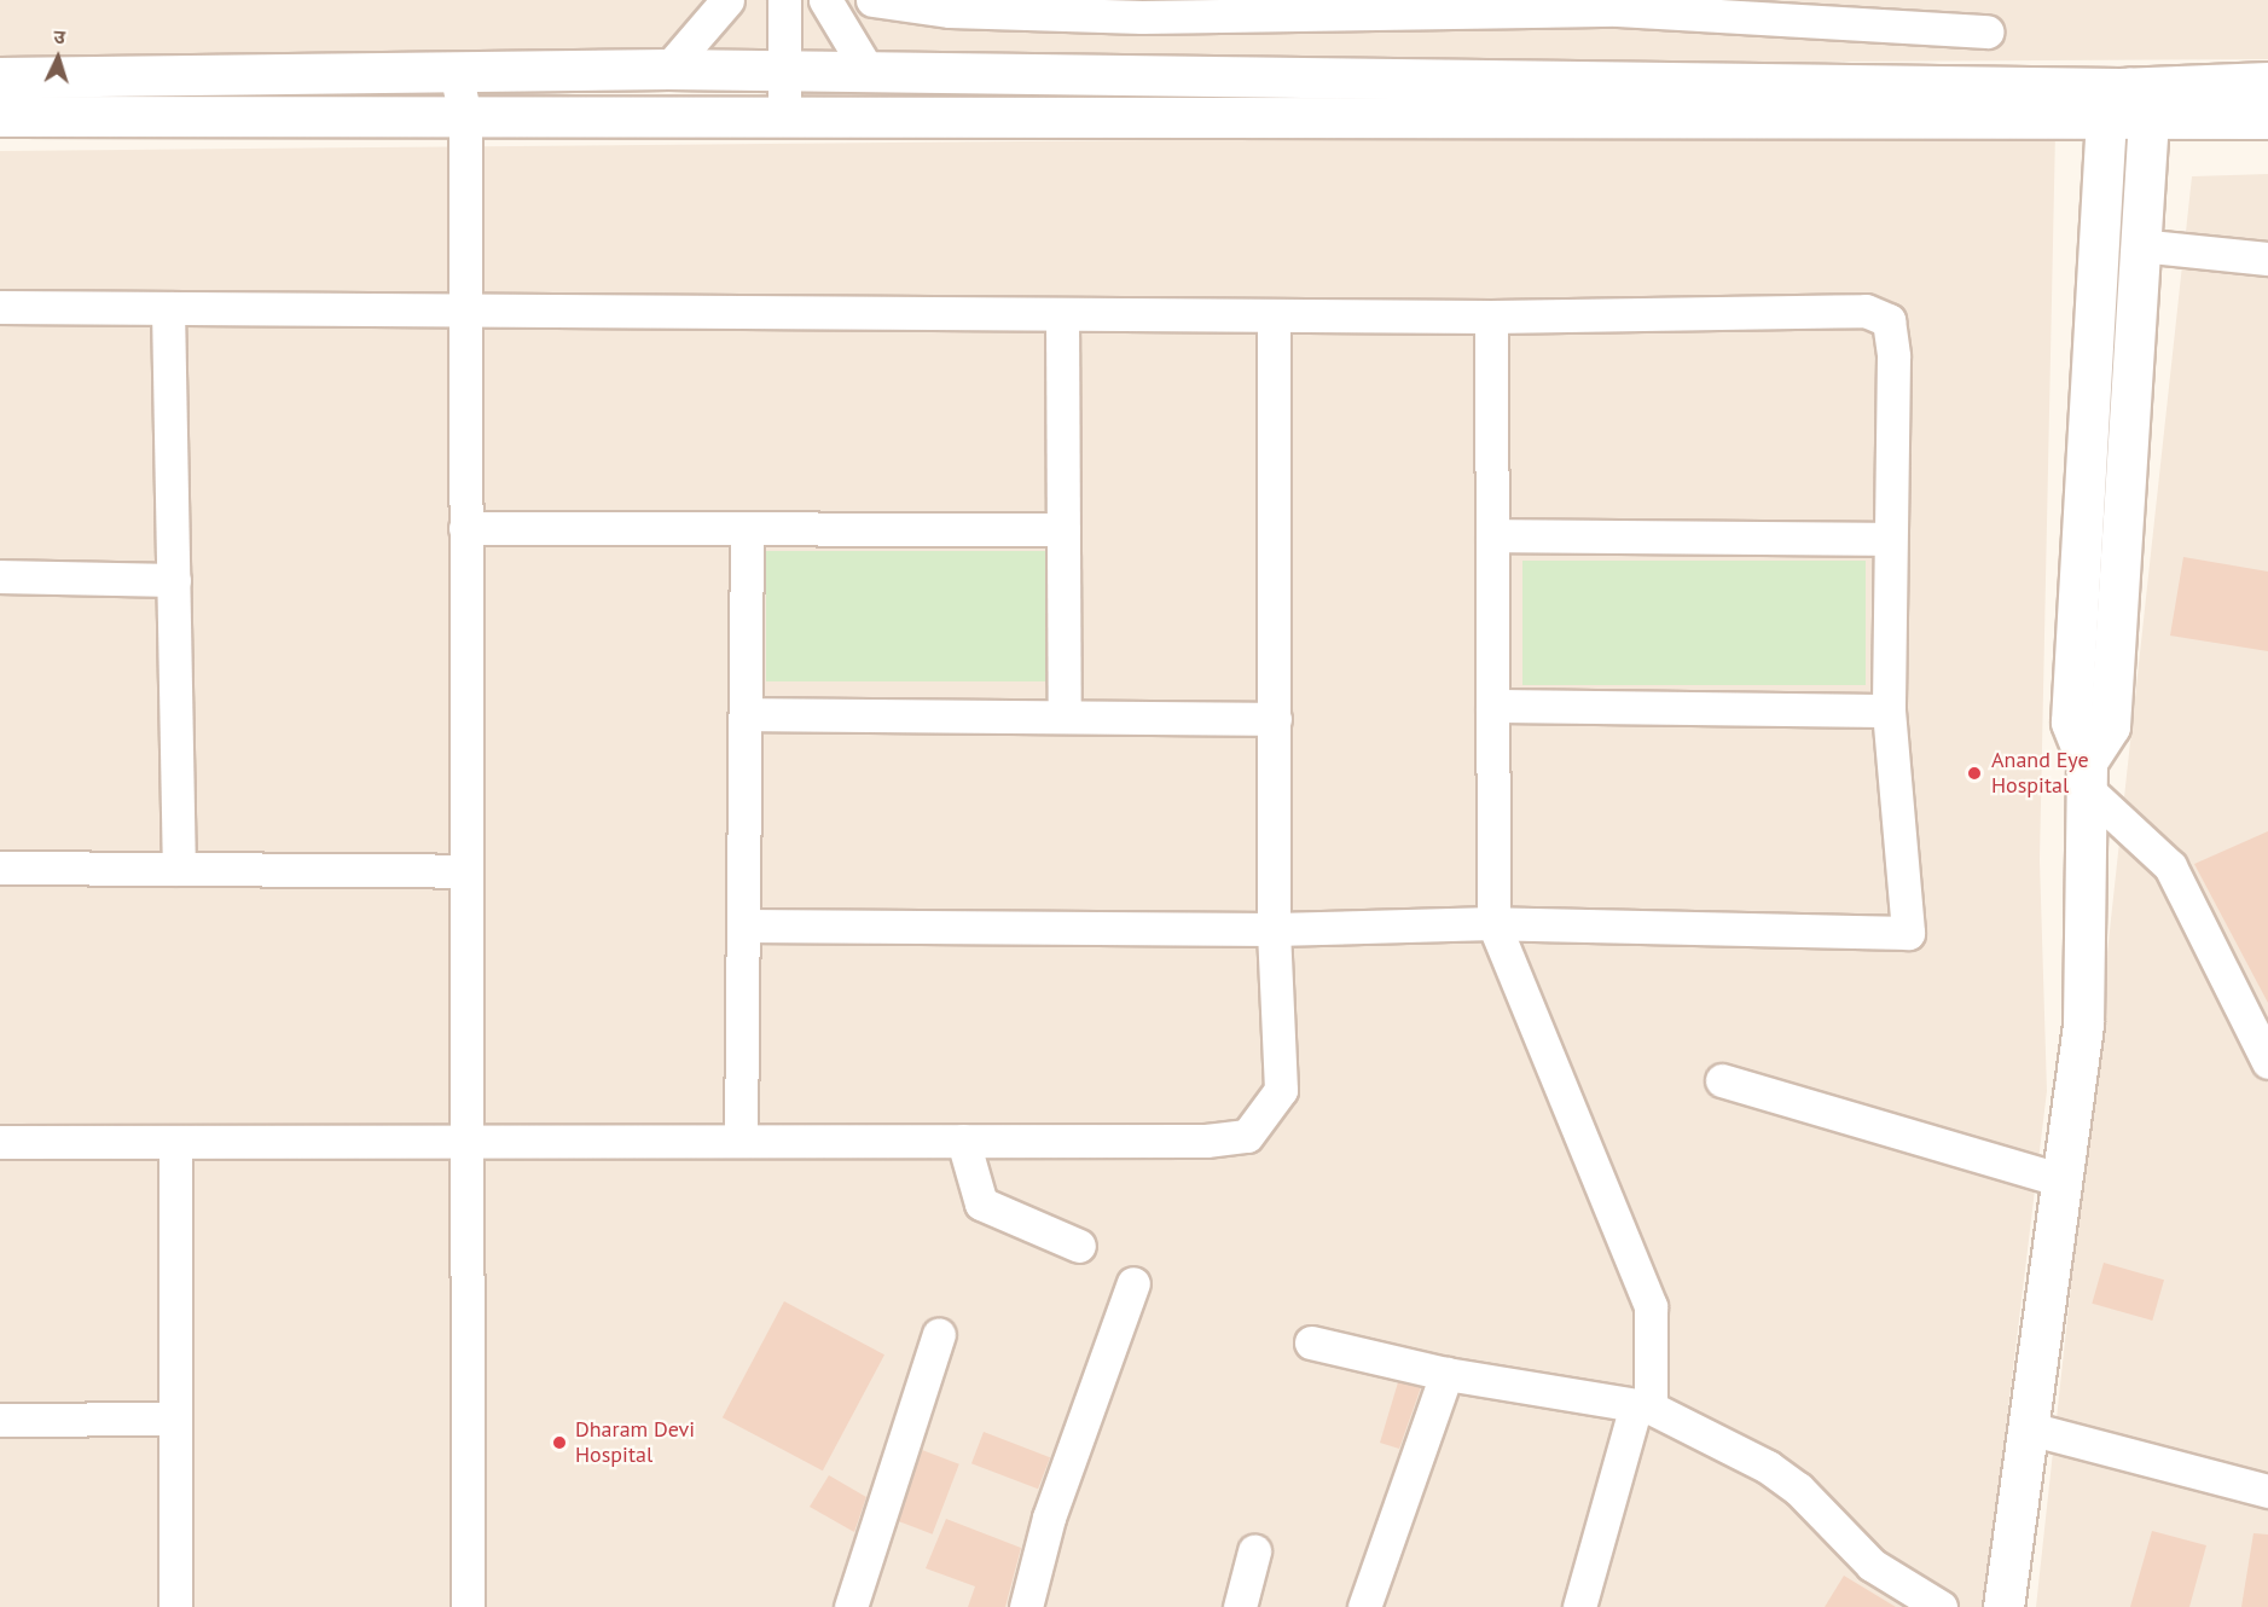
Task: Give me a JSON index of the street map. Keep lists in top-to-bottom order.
{
  "places": ["Anand Eye Hospital", "Dharam Devi Hospital"],
  "north": "top"
}
